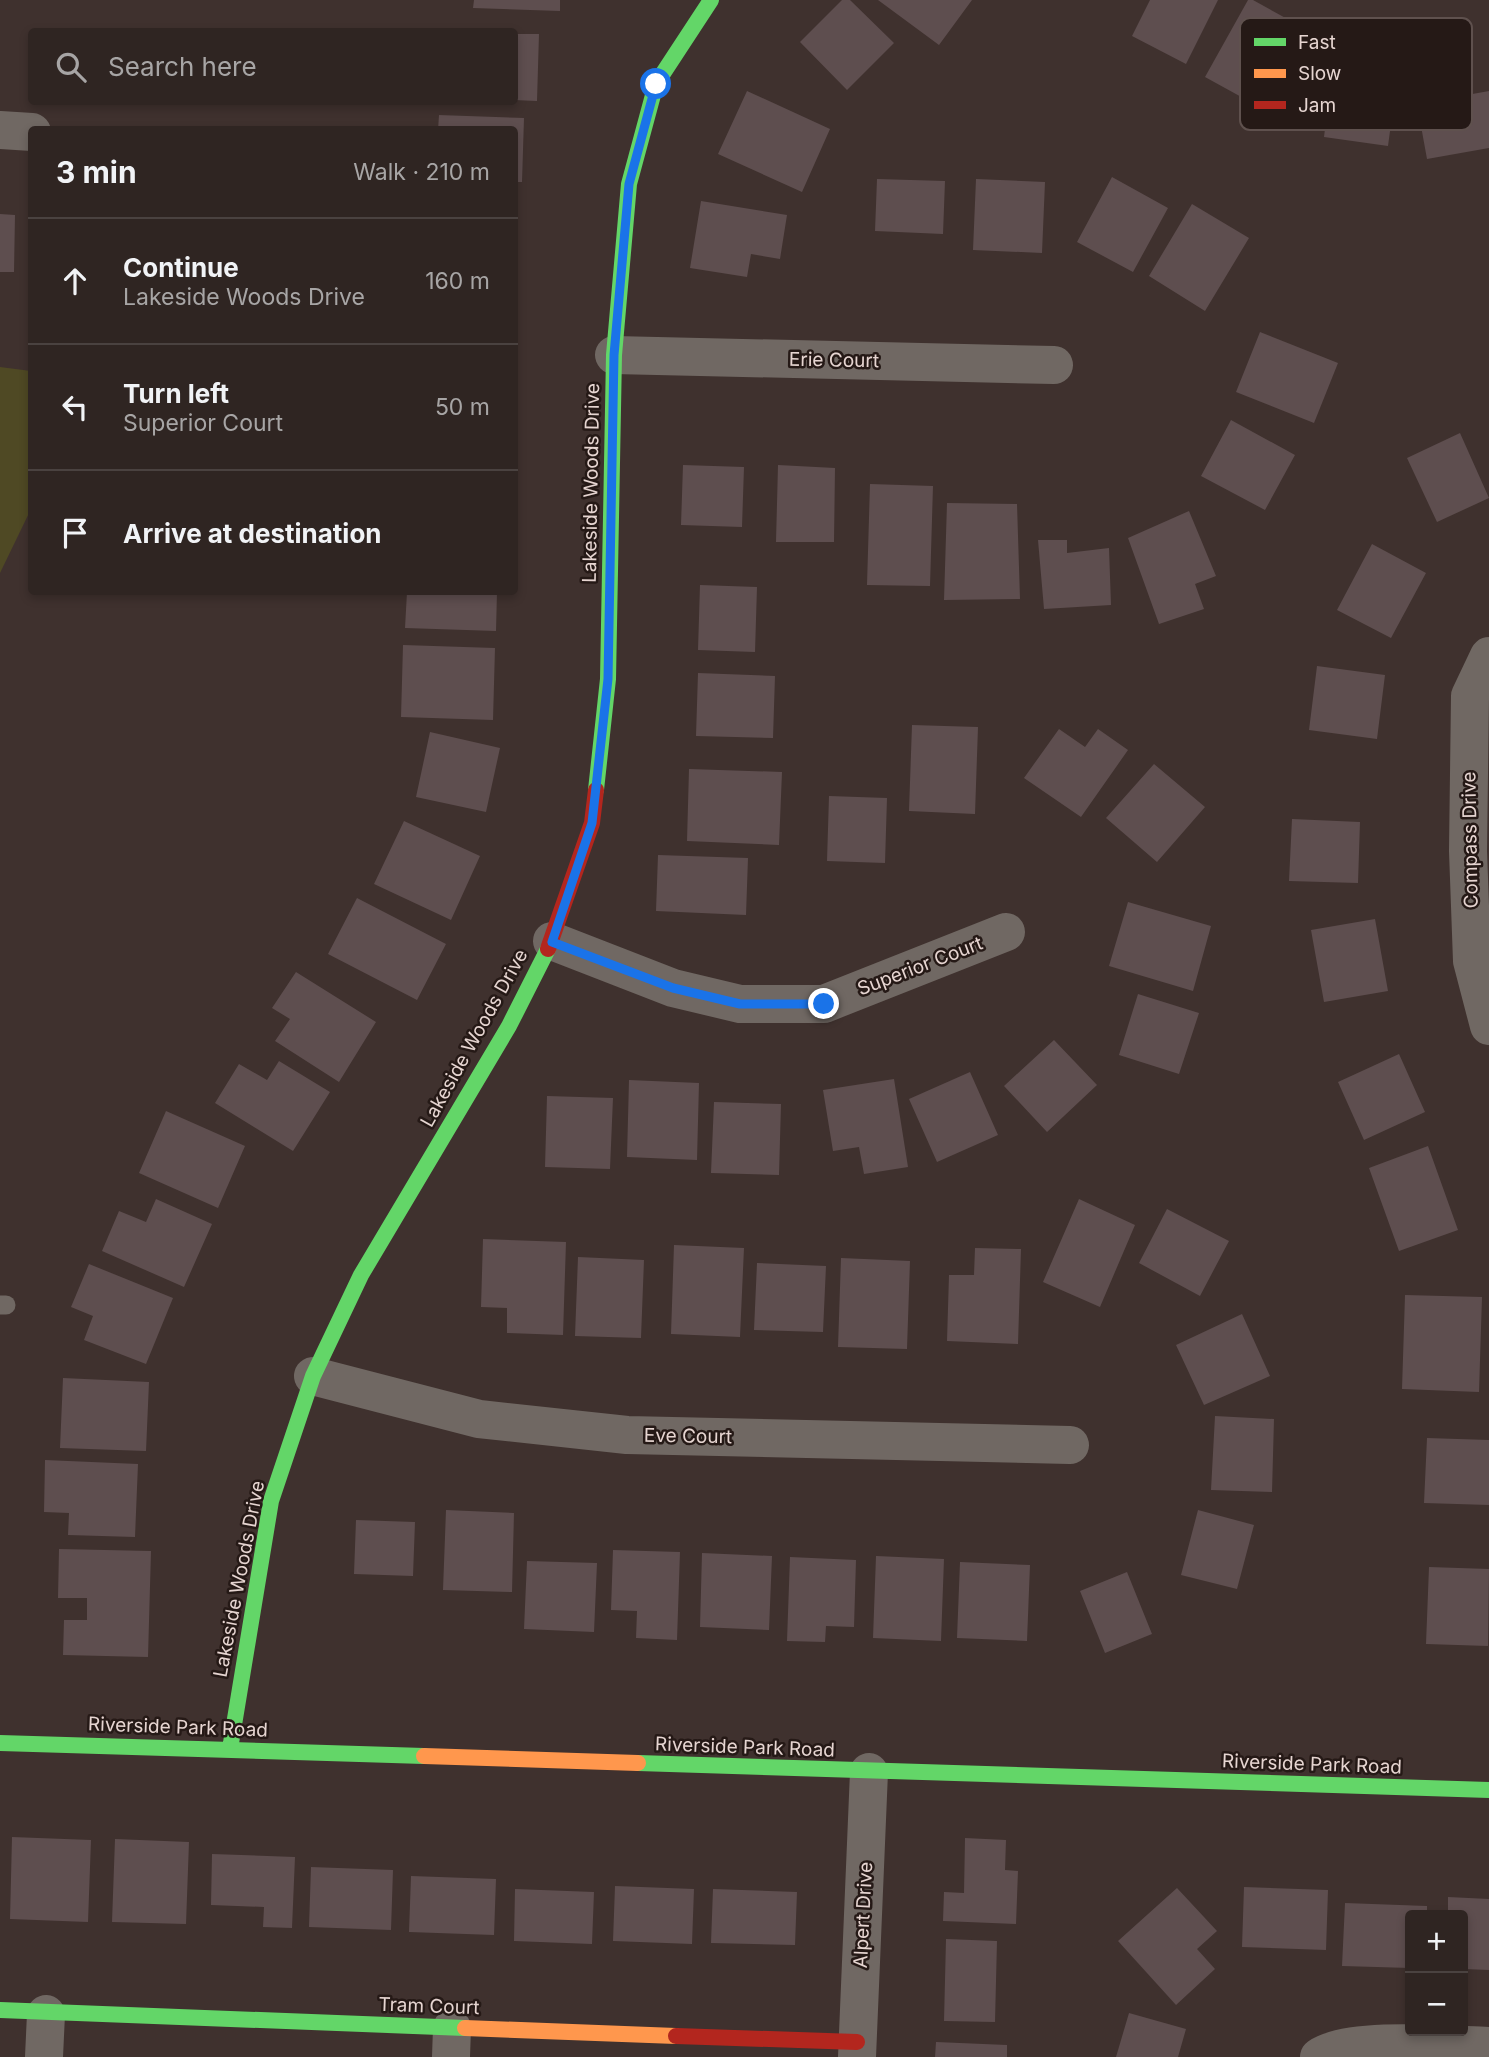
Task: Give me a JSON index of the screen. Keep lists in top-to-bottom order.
{
  "streets": {
    "street": [
      "Erie Court",
      "Lakeside Woods Drive",
      "Compass Drive",
      "Superior Court",
      "Eve Court",
      "Riverside Park Road",
      "Alpert Drive",
      "Tram Court"
    ]
  },
  "crossings": [
    ["Erie Court", "Lakeside Woods Drive"],
    ["Lakeside Woods Drive", "Superior Court"],
    ["Lakeside Woods Drive", "Eve Court"],
    ["Lakeside Woods Drive", "Riverside Park Road"],
    ["Riverside Park Road", "Alpert Drive"],
    ["Alpert Drive", "Tram Court"]
  ],
  "legend": ["Fast", "Slow", "Jam"],
  "page": {
    "search": "Search here",
    "heading": ["3 min", "Walk · 210 m"],
    "list": [
      ["Continue", "Lakeside Woods Drive", "160 m"],
      ["Turn left", "Superior Court", "50 m"],
      "Arrive at destination"
    ],
    "map_buttons": ["+", "−"]
  }
}
